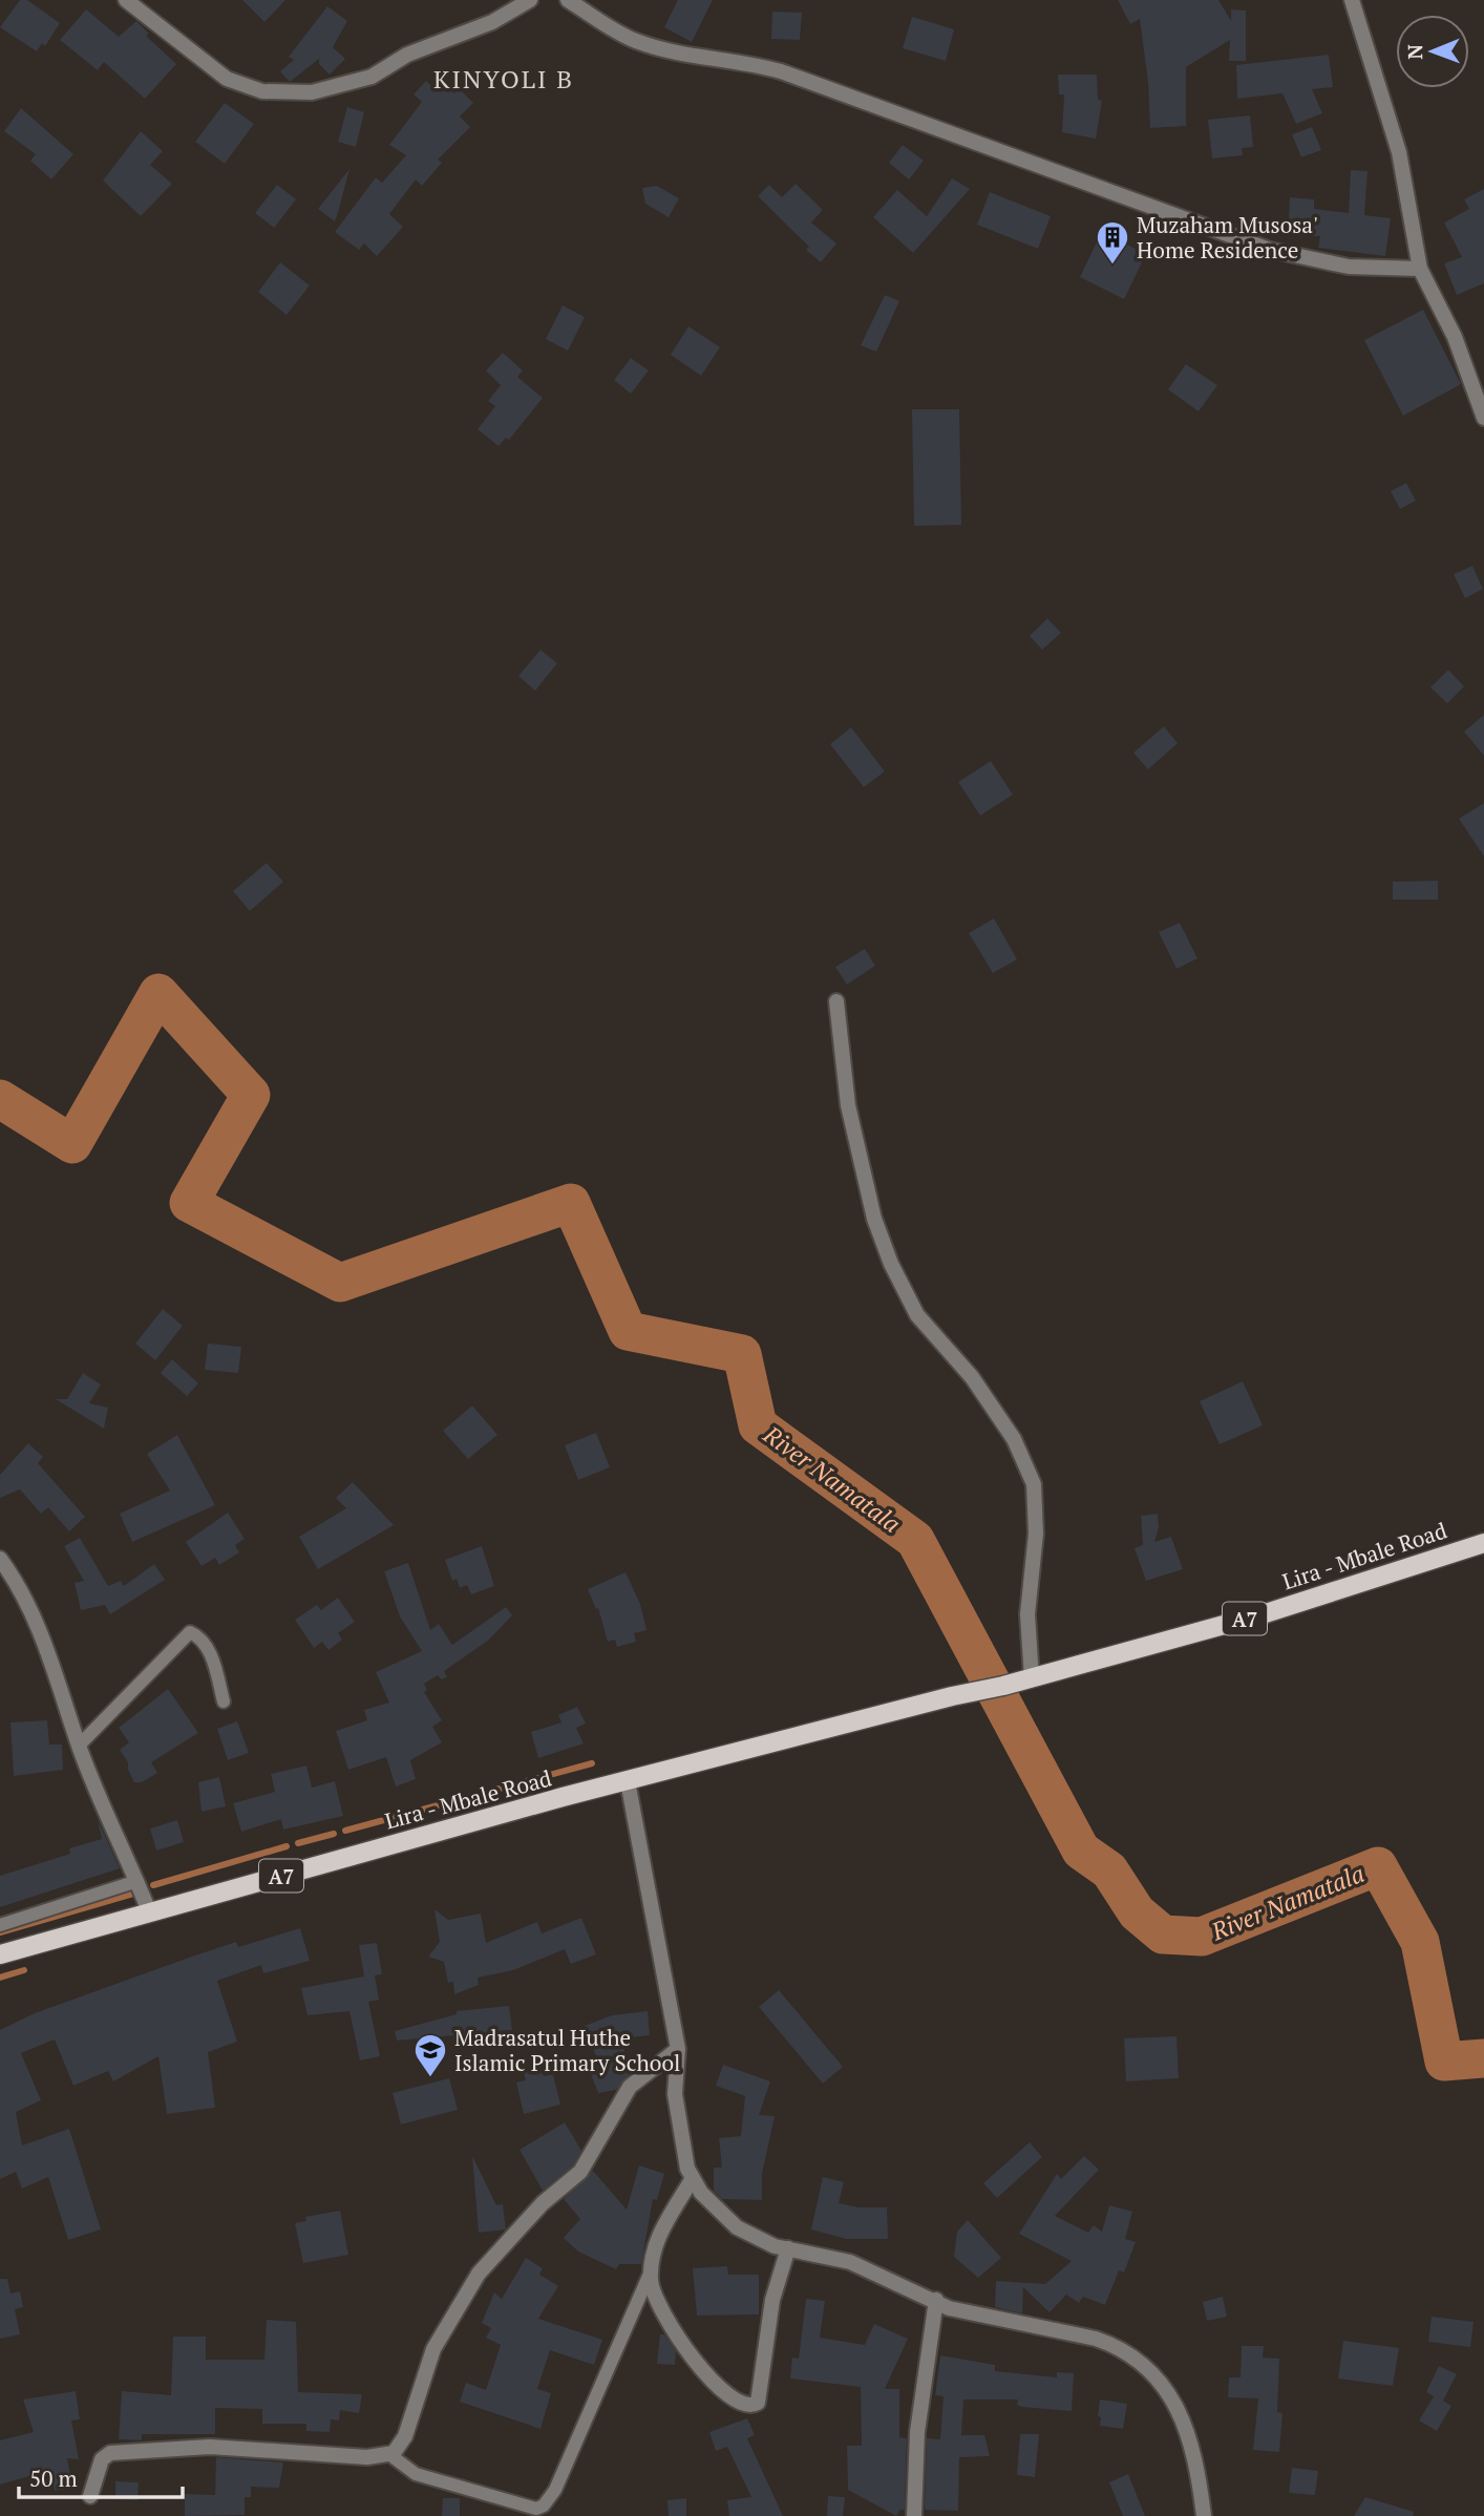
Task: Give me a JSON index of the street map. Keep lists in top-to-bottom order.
{
  "streets": {
    "main road": ["Lira - Mbale Road", "A7"]
  },
  "districts": ["KINYOLI B"],
  "water": ["River Namatala"],
  "places": {
    "building": ["Muzaham Musosa' Home Residence"],
    "school or university": ["Madrasatul Huthe Islamic Primary School"]
  },
  "scale_bar": "50 m",
  "north": "left"
}
